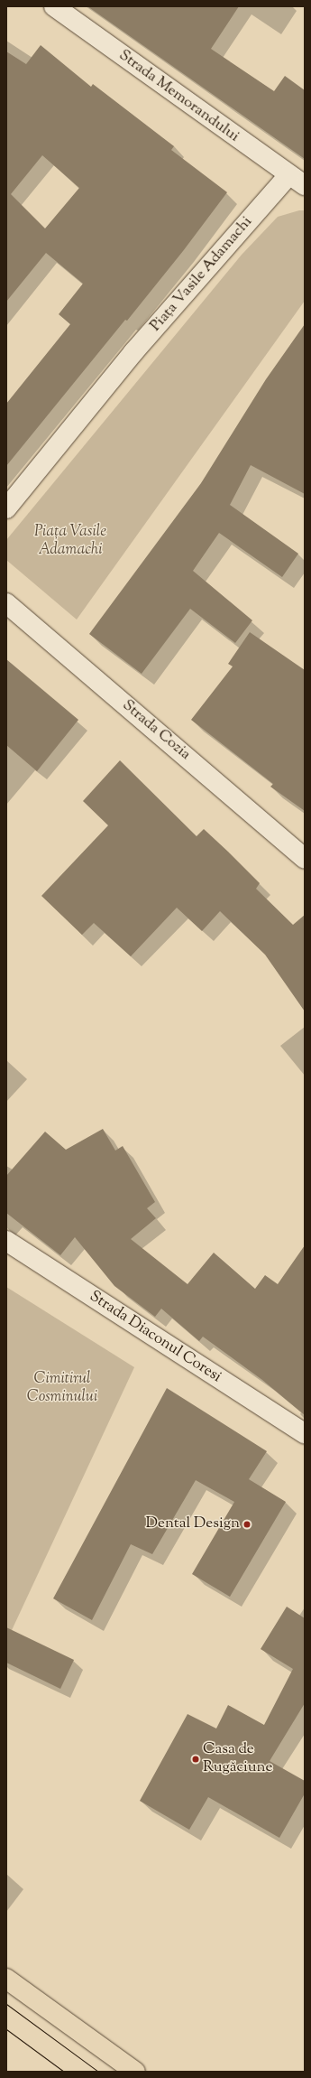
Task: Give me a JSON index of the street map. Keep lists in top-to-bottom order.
{
  "streets": {
    "street": [
      "Strada Memorandului",
      "Piața Vasile Adamachi",
      "Strada Cozia",
      "Strada Diaconul Coresi"
    ]
  },
  "crossings": [
    ["Strada Memorandului", "Piața Vasile Adamachi"]
  ],
  "parks": ["Piața Vasile Adamachi", "Cimitirul Cosminului"],
  "places": ["Dental Design", "Casa de Rugăciune"]
}
